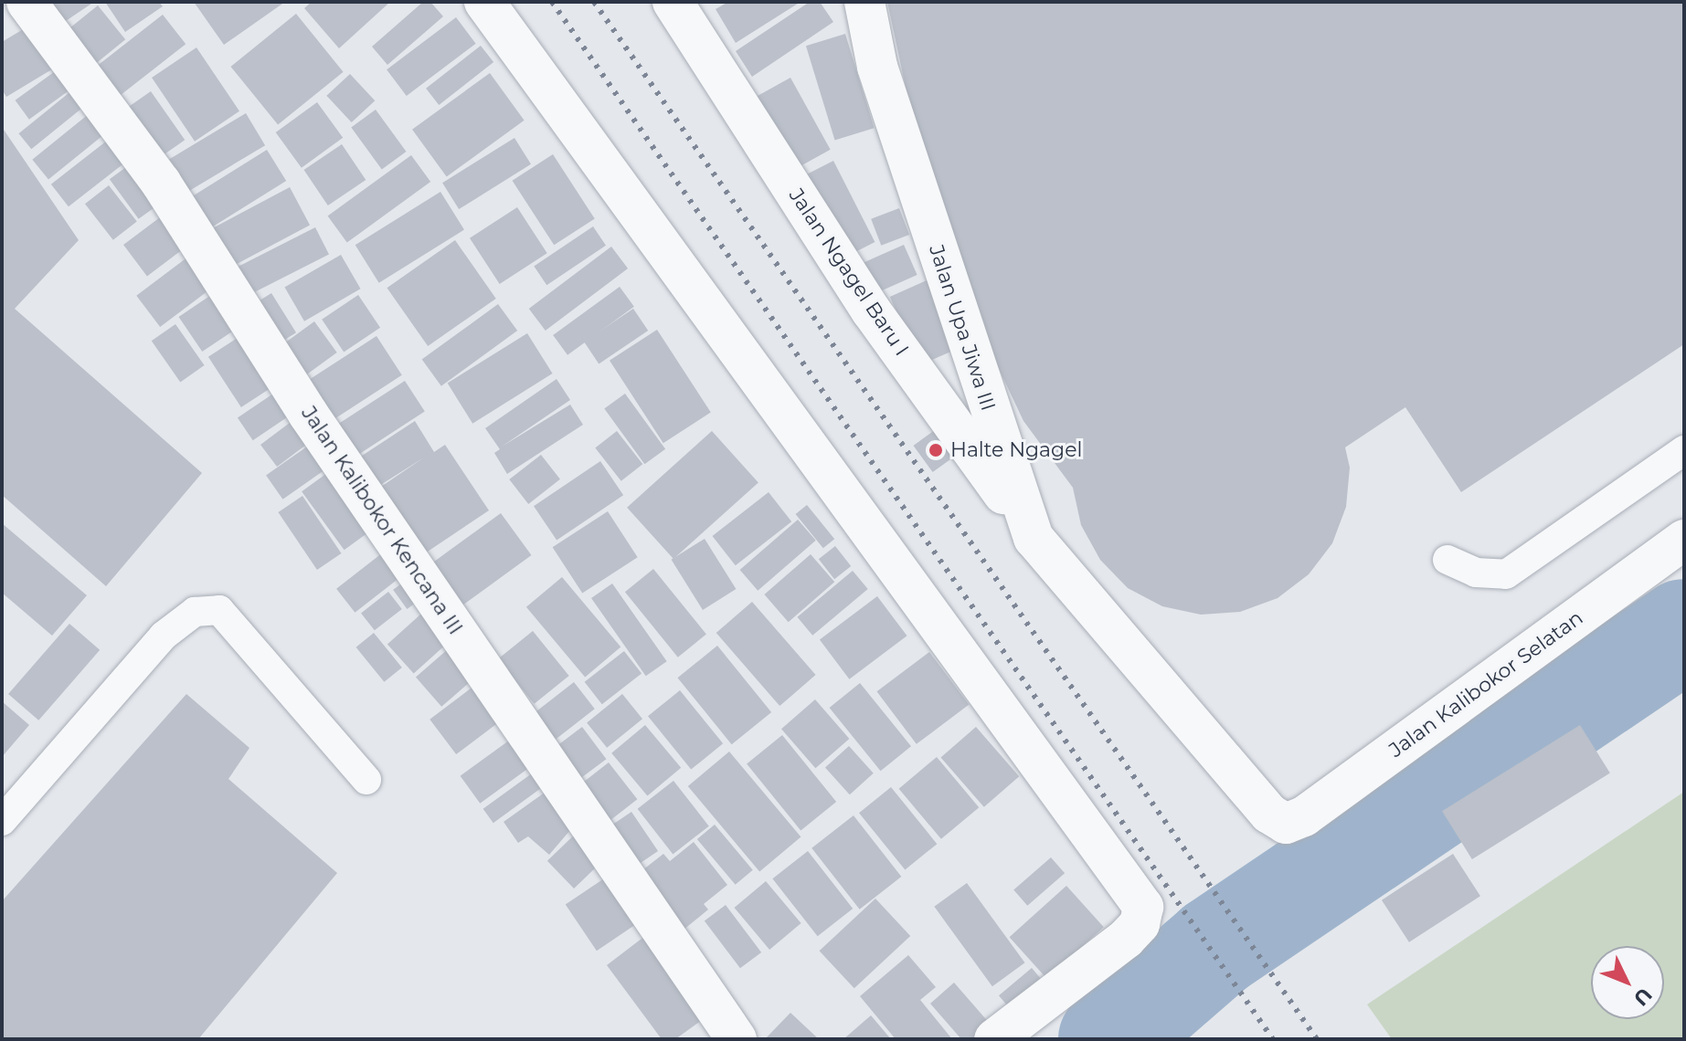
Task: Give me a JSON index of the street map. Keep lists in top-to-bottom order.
{
  "streets": {
    "street": [
      "Jalan Ngagel Baru I",
      "Jalan Upa Jiwa III",
      "Jalan Kalibokor Kencana III",
      "Jalan Kalibokor Selatan"
    ]
  },
  "crossings": [
    ["Jalan Ngagel Baru I", "Jalan Upa Jiwa III"],
    ["Jalan Upa Jiwa III", "Jalan Kalibokor Selatan"]
  ],
  "places": ["Halte Ngagel"],
  "north": "bottom right"
}
